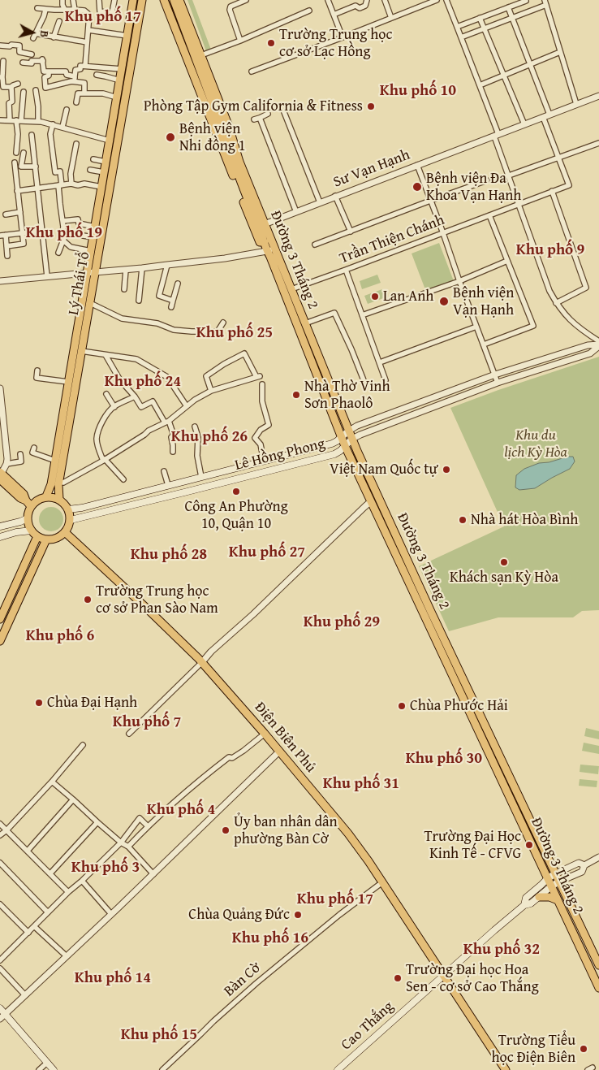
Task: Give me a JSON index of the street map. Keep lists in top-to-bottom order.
{
  "streets": {
    "main road": [
      "Đường 3 Tháng 2",
      "Lý Thái Tổ",
      "Lê Hồng Phong",
      "Điện Biên Phủ",
      "Cao Thắng"
    ],
    "street": ["Sư Vạn Hạnh", "Trần Thiện Chánh", "Bàn Cờ"]
  },
  "crossings": [
    ["Sư Vạn Hạnh", "Đường 3 Tháng 2"],
    ["Trần Thiện Chánh", "Đường 3 Tháng 2"],
    ["Đường 3 Tháng 2", "Lê Hồng Phong"],
    ["Đường 3 Tháng 2", "Cao Thắng"],
    ["Lý Thái Tổ", "Lê Hồng Phong"],
    ["Lý Thái Tổ", "Điện Biên Phủ"],
    ["Lê Hồng Phong", "Điện Biên Phủ"],
    ["Điện Biên Phủ", "Bàn Cờ"],
    ["Điện Biên Phủ", "Cao Thắng"]
  ],
  "districts": [
    "Khu phố 17",
    "Khu phố 10",
    "Khu phố 19",
    "Khu phố 9",
    "Khu phố 25",
    "Khu phố 24",
    "Khu phố 26",
    "Khu phố 27",
    "Khu phố 28",
    "Khu phố 29",
    "Khu phố 6",
    "Khu phố 7",
    "Khu phố 30",
    "Khu phố 31",
    "Khu phố 4",
    "Khu phố 3",
    "Khu phố 17",
    "Khu phố 16",
    "Khu phố 32",
    "Khu phố 14",
    "Khu phố 15"
  ],
  "parks": ["Khu du lịch Kỳ Hòa"],
  "places": [
    "Trường Trung học cơ sở Lạc Hồng",
    "Phòng Tập Gym California & Fitness",
    "Bệnh viện Nhi đồng 1",
    "Bệnh viện Đa Khoa Vạn Hạnh",
    "Lan Anh",
    "Bệnh viện Vạn Hạnh",
    "Nhà Thờ Vinh Sơn Phaolô",
    "Việt Nam Quốc tự",
    "Công An Phường 10, Quận 10",
    "Nhà hát Hòa Bình",
    "Khách sạn Kỳ Hòa",
    "Trường Trung học cơ sở Phan Sào Nam",
    "Chùa Đại Hạnh",
    "Chùa Phước Hải",
    "Ủy ban nhân dân phường Bàn Cờ",
    "Trường Đại Học Kinh Tế - CFVG",
    "Chùa Quảng Đức",
    "Trường Đại học Hoa Sen - cơ sở Cao Thắng",
    "Trường Tiểu học Điện Biên"
  ],
  "north": "right"
}
